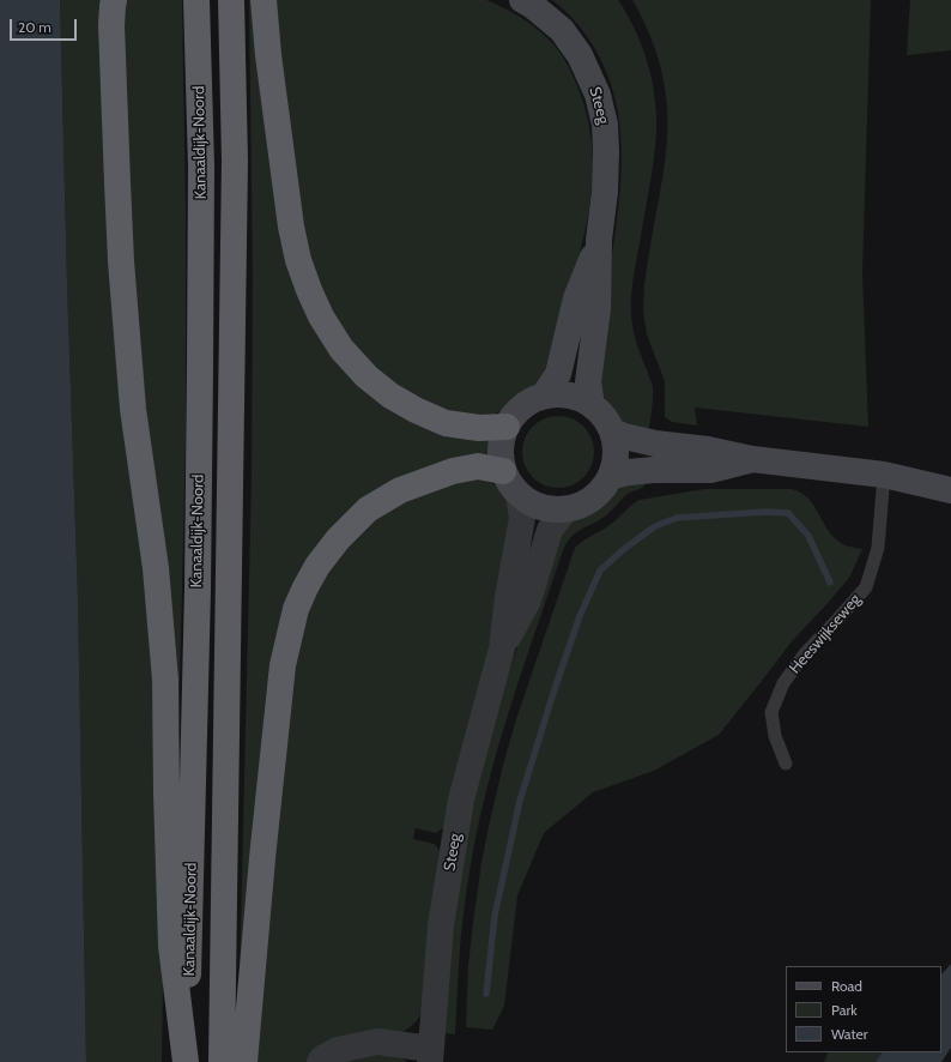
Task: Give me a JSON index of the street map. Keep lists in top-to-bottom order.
{
  "streets": {
    "highway": ["Kanaaldijk-Noord"],
    "main road": ["Steeg"],
    "lane": ["Heeswijkseweg"]
  },
  "legend": ["Road", "Park", "Water"],
  "scale_bar": "20 m"
}
